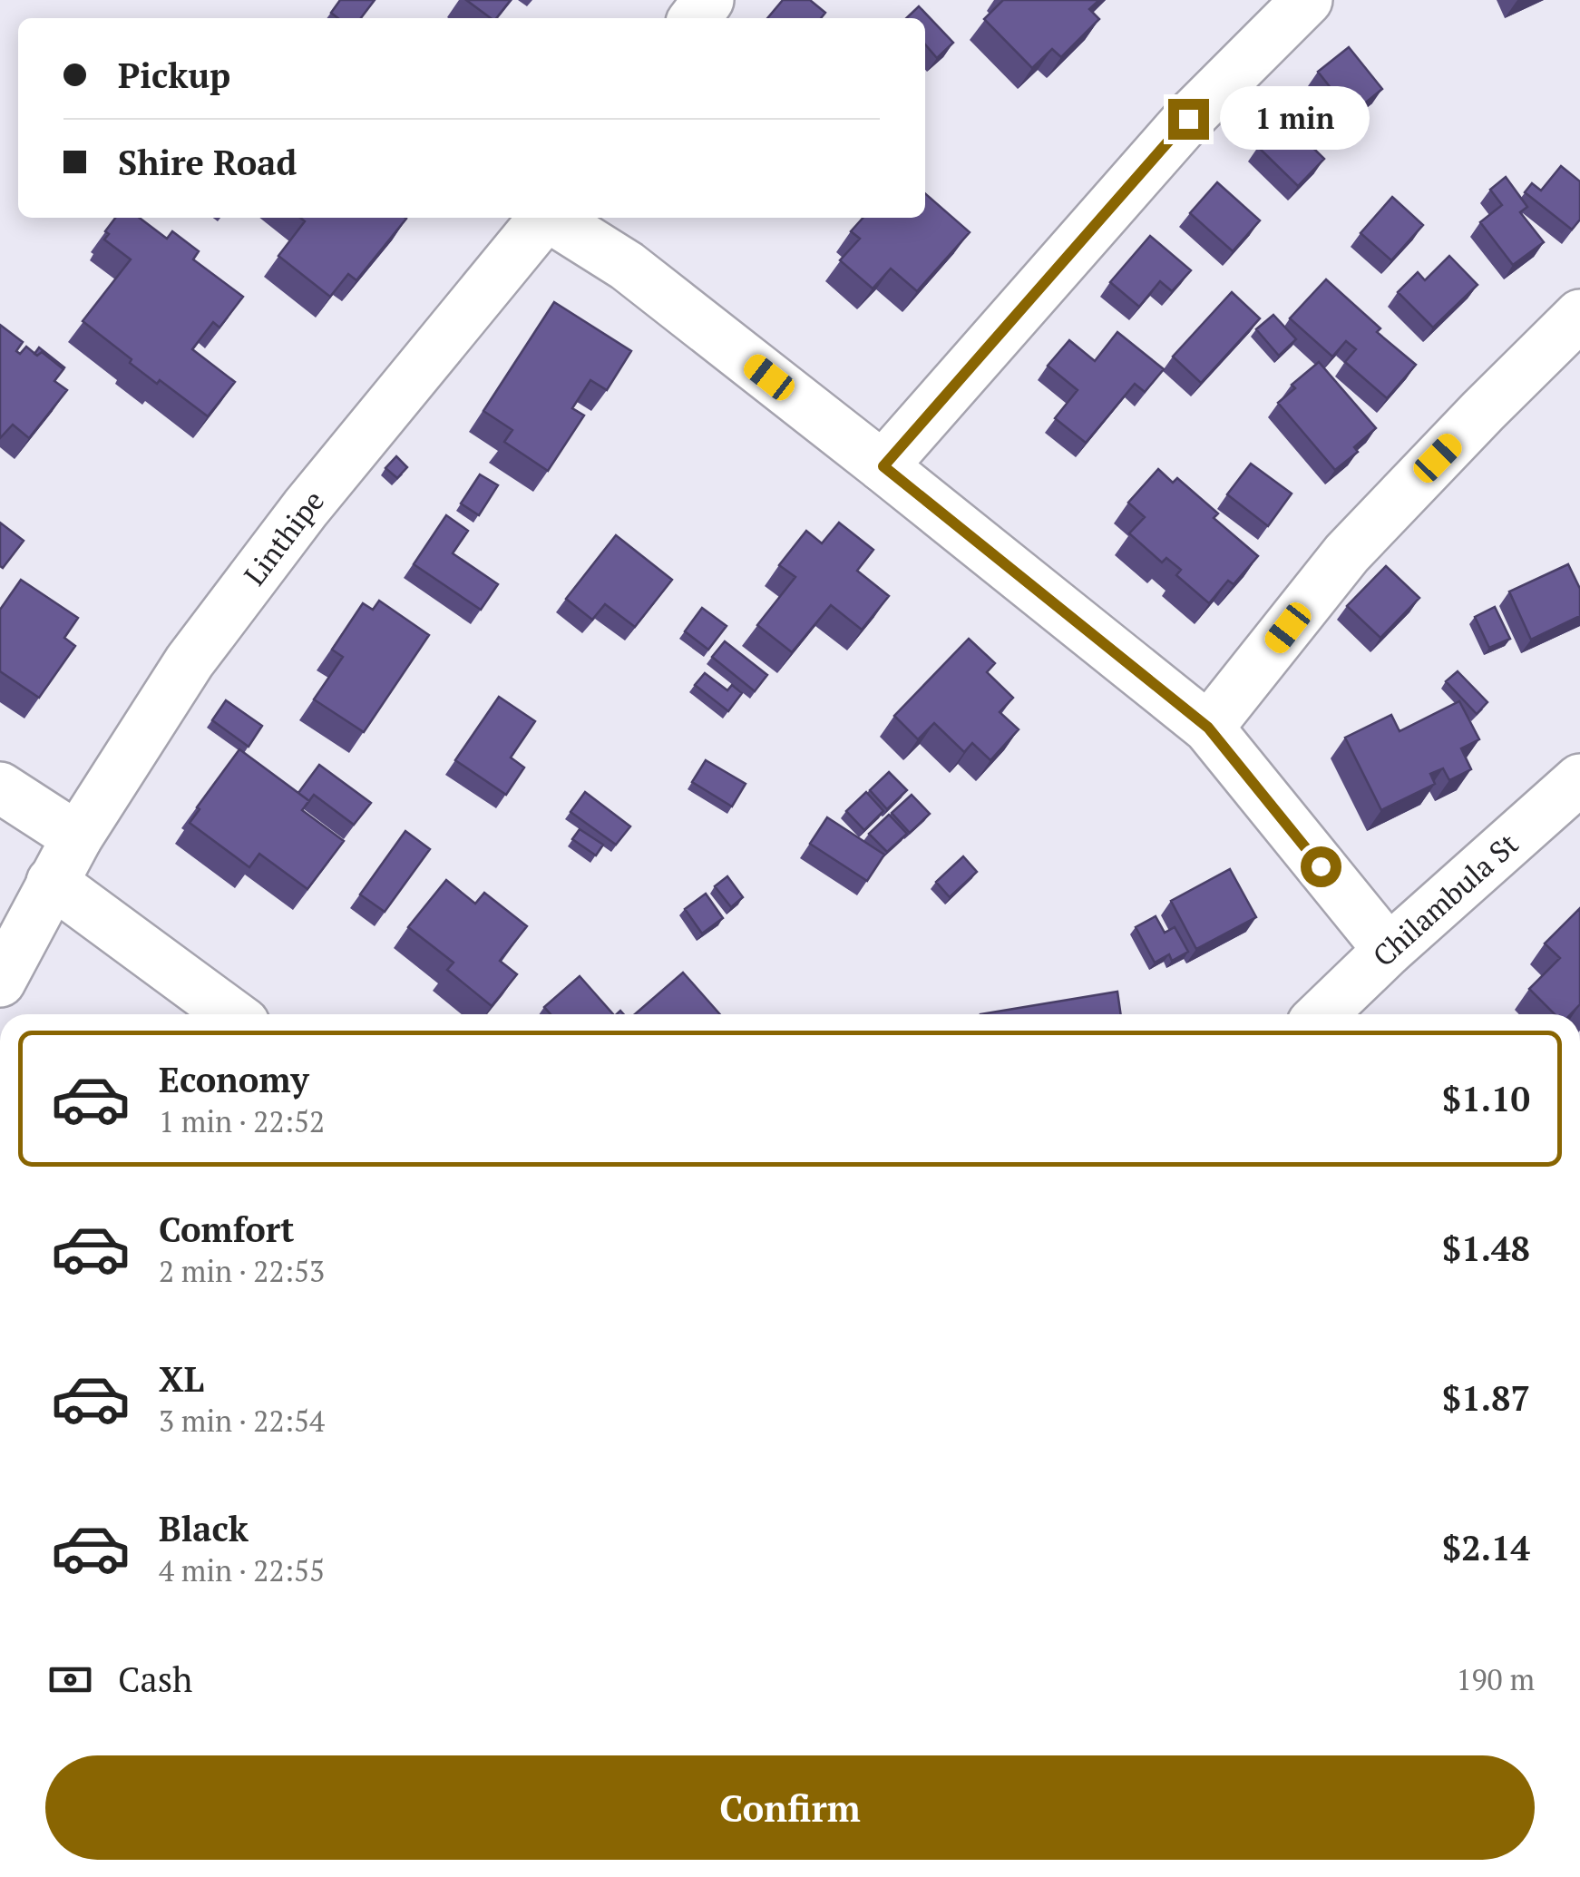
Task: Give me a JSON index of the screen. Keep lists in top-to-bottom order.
{
  "streets": {
    "street": ["Linthipe", "Chilambula St"]
  },
  "page": {
    "banner": ["Pickup", "Shire Road"],
    "bubble": "1 min",
    "list": [
      {
        "name": "Economy",
        "note": "1 min · 22:52",
        "value": "$1.10"
      },
      {
        "name": "Comfort",
        "note": "2 min · 22:53",
        "value": "$1.48"
      },
      {
        "name": "XL",
        "note": "3 min · 22:54",
        "value": "$1.87"
      },
      {
        "name": "Black",
        "note": "4 min · 22:55",
        "value": "$2.14"
      }
    ],
    "pay": ["Cash", "190 m"],
    "buttons": "Confirm"
  }
}
